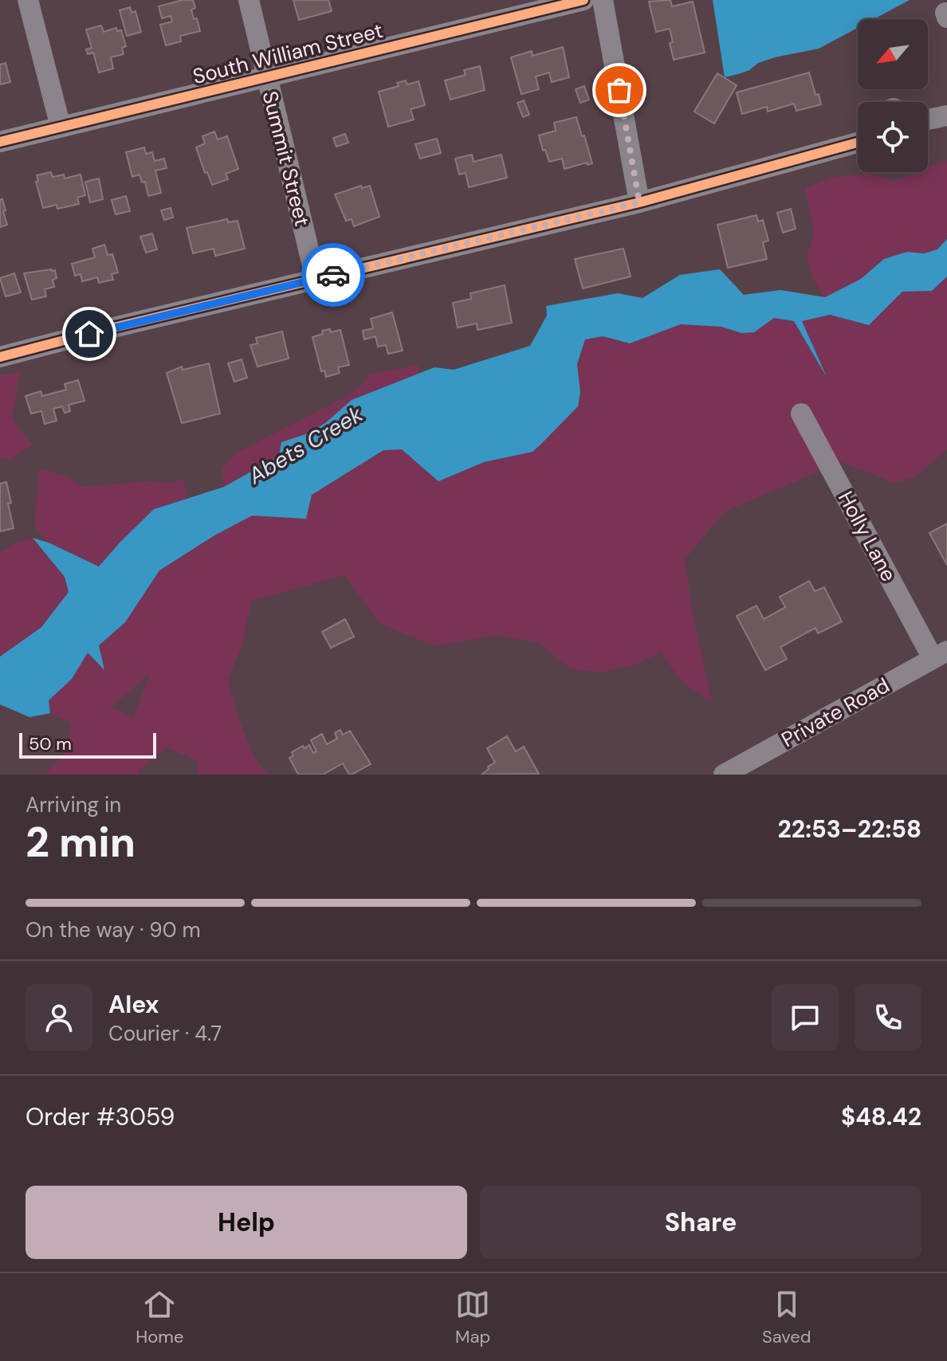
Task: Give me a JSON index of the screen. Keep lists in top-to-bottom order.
{
  "streets": {
    "street": [
      "South William Street",
      "Summit Street",
      "Holly Lane",
      "Private Road"
    ]
  },
  "crossings": [
    ["South William Street", "Summit Street"],
    ["Holly Lane", "Private Road"]
  ],
  "water": ["Abets Creek"],
  "scale_bar": "50 m",
  "north": "bottom left",
  "page": {
    "scale": "50 m",
    "heading": ["2 min", "Arriving in", "22:53–22:58"],
    "panel": [
      "Alex",
      "Courier · 4.7",
      "Order #3059",
      "$48.42"
    ],
    "bar": "On the way · 90 m",
    "buttons": ["Help", "Share"],
    "tabs": ["Home", "Map", "Saved"]
  }
}
